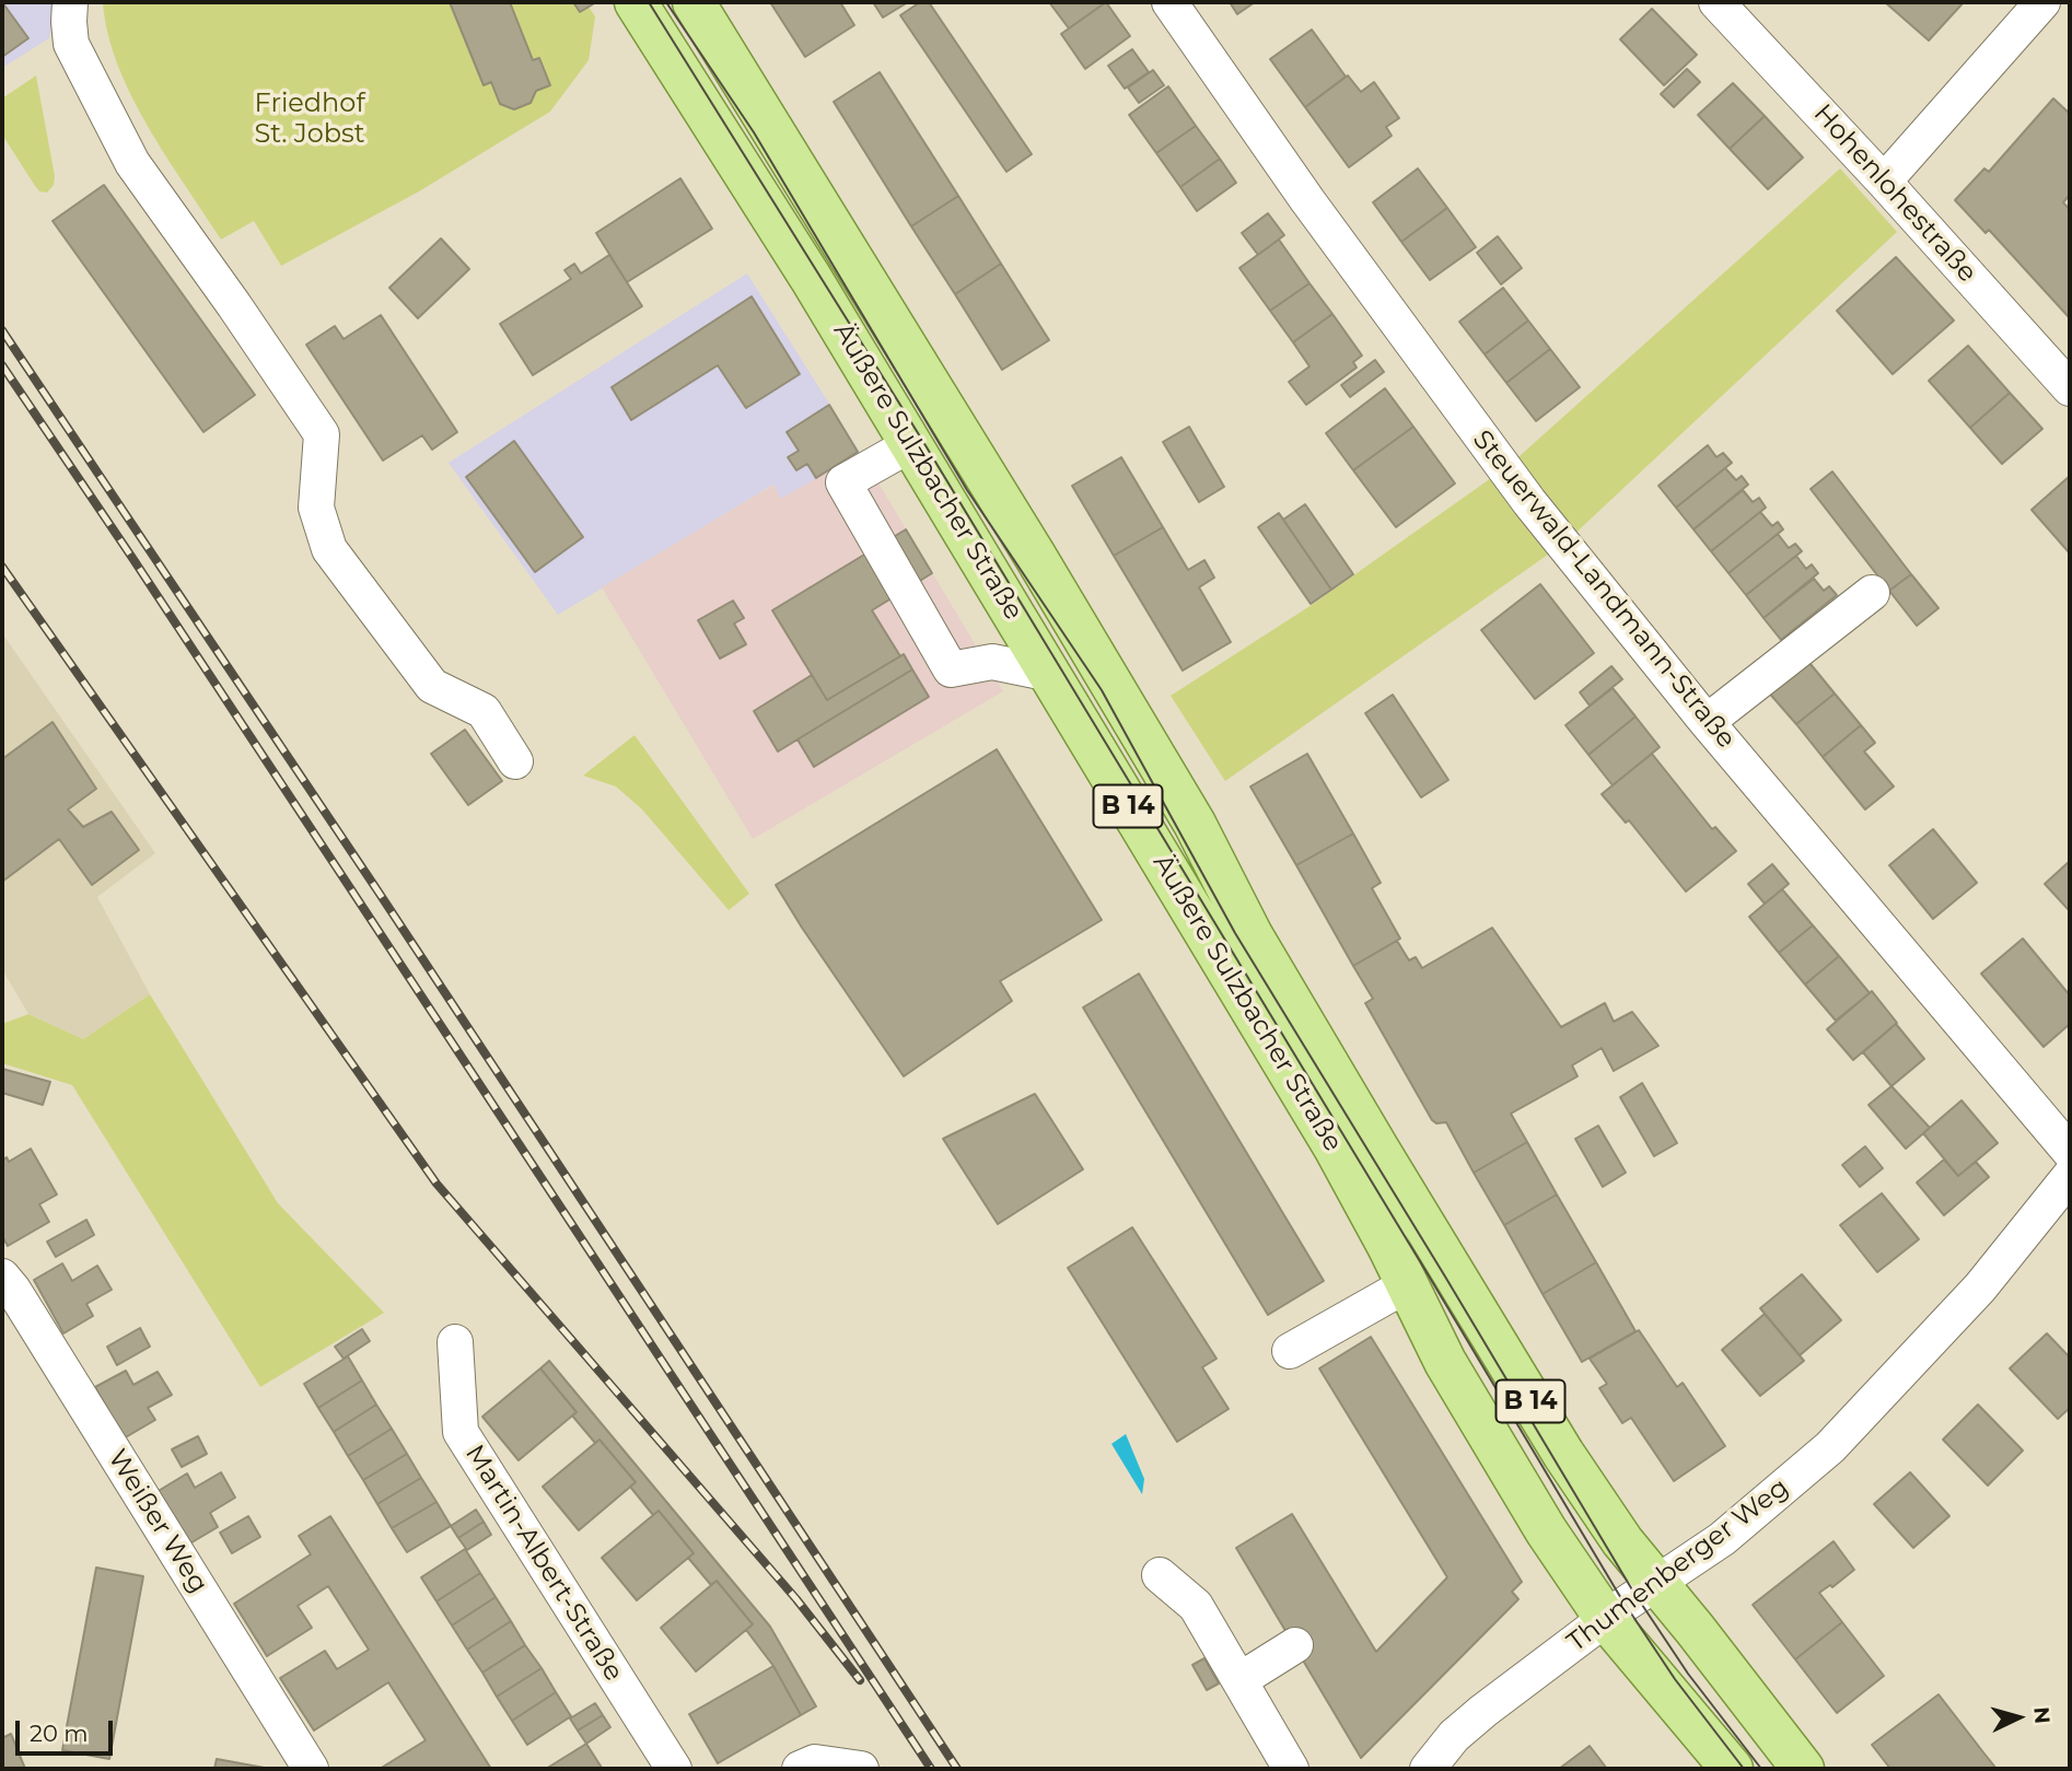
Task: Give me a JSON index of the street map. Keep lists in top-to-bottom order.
{
  "streets": {
    "main road": ["Äußere Sulzbacher Straße", "B 14"],
    "street": [
      "Hohenlohestraße",
      "Steuerwald-Landmann-Straße",
      "Weißer Weg",
      "Martin-Albert-Straße",
      "Thumenberger Weg"
    ]
  },
  "crossings": [
    ["Äußere Sulzbacher Straße", "B 14"],
    ["Äußere Sulzbacher Straße", "Thumenberger Weg"],
    ["B 14", "Thumenberger Weg"]
  ],
  "parks": ["Friedhof St. Jobst"],
  "scale_bar": "20 m",
  "north": "right"
}
